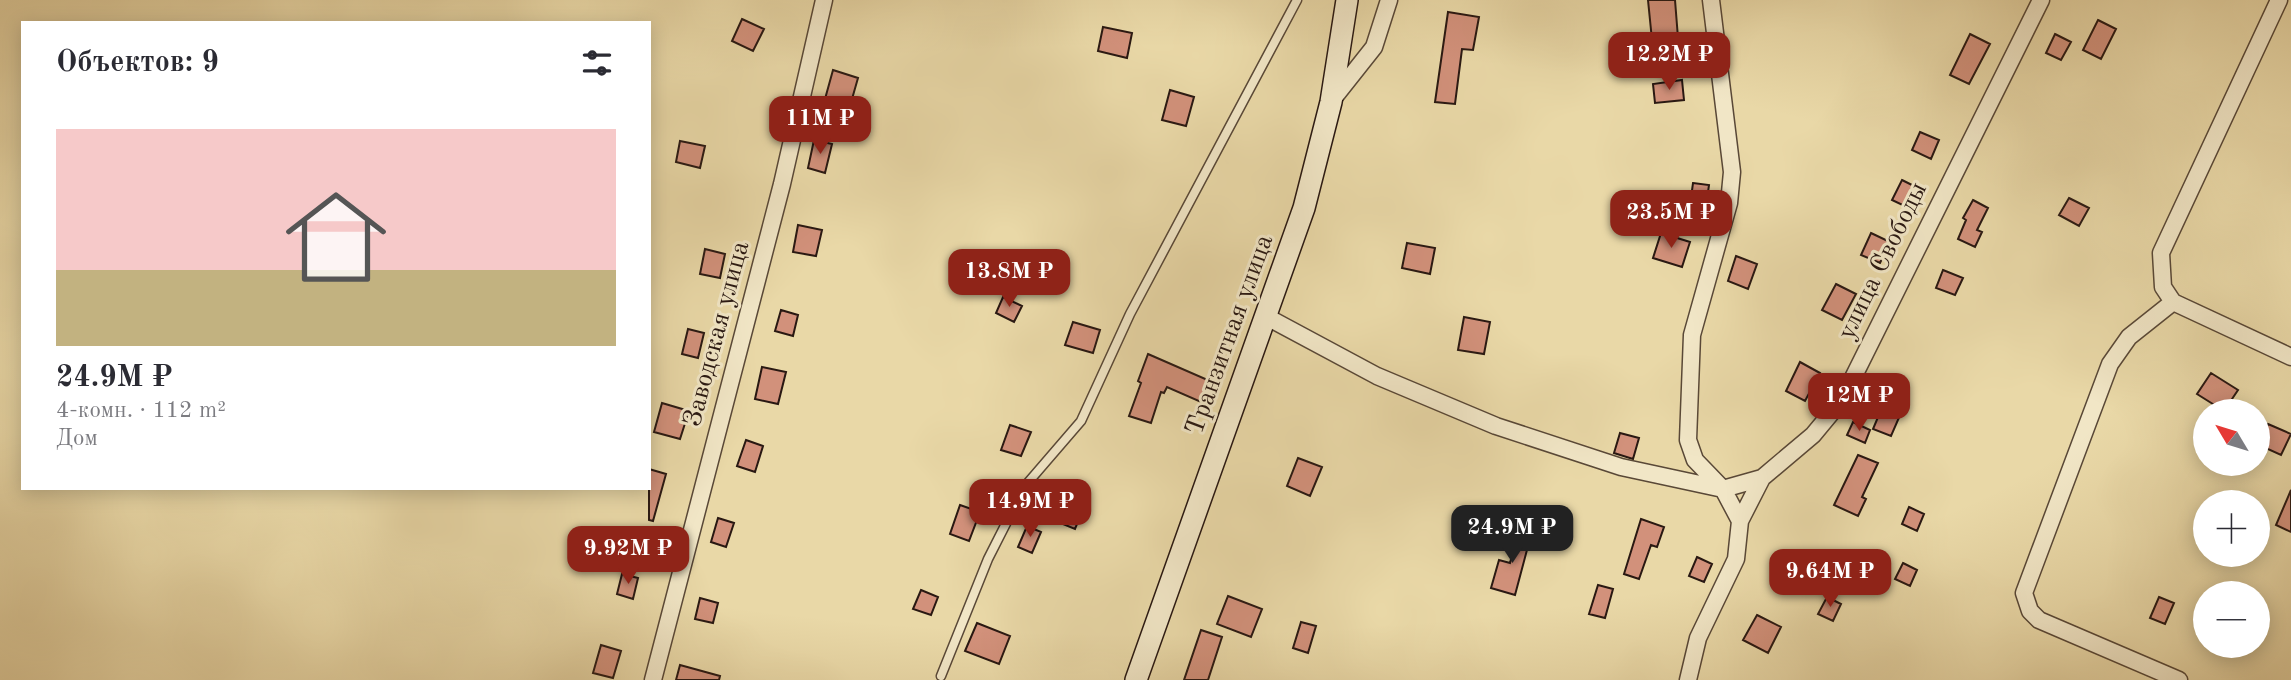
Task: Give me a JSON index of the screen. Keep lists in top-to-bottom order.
{
  "streets": {
    "main road": ["Транзитная улица"],
    "street": ["улица Свободы", "Заводская улица"]
  },
  "north": "top left",
  "page": {
    "heading": "Объектов: 9",
    "price": [
      "12.2M ₽",
      "11M ₽",
      "23.5M ₽",
      "13.8M ₽",
      "12M ₽",
      "14.9M ₽",
      "24.9M ₽",
      "9.92M ₽",
      "9.64M ₽"
    ],
    "list": [
      {
        "name": "24.9M ₽",
        "note": "4-комн. · 112 m² · Дом"
      }
    ],
    "map_buttons": ["+", "−"]
  }
}
